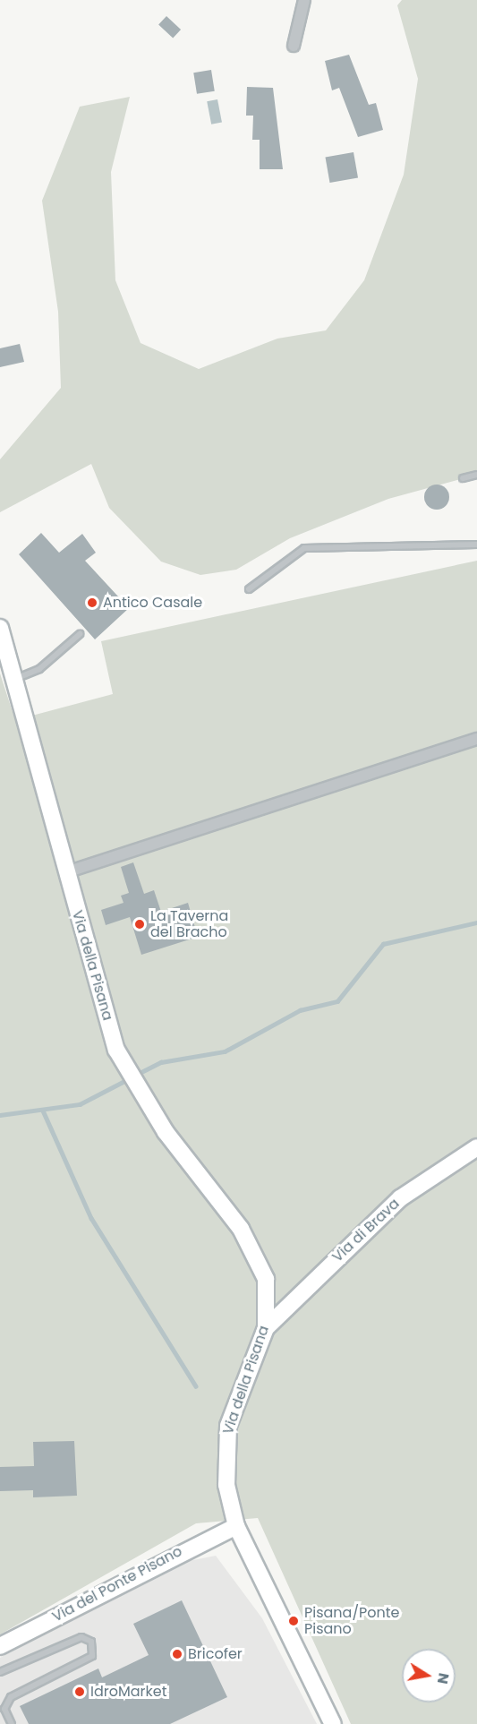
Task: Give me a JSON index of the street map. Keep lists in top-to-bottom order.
{
  "streets": {
    "main road": ["Via della Pisana", "Via di Brava", "Via del Ponte Pisano"]
  },
  "crossings": [
    ["Via della Pisana", "Via di Brava"],
    ["Via della Pisana", "Via del Ponte Pisano"]
  ],
  "places": [
    "Antico Casale",
    "La Taverna del Bracho",
    "Pisana/Ponte Pisano",
    "Bricofer",
    "IdroMarket"
  ],
  "north": "right"
}
